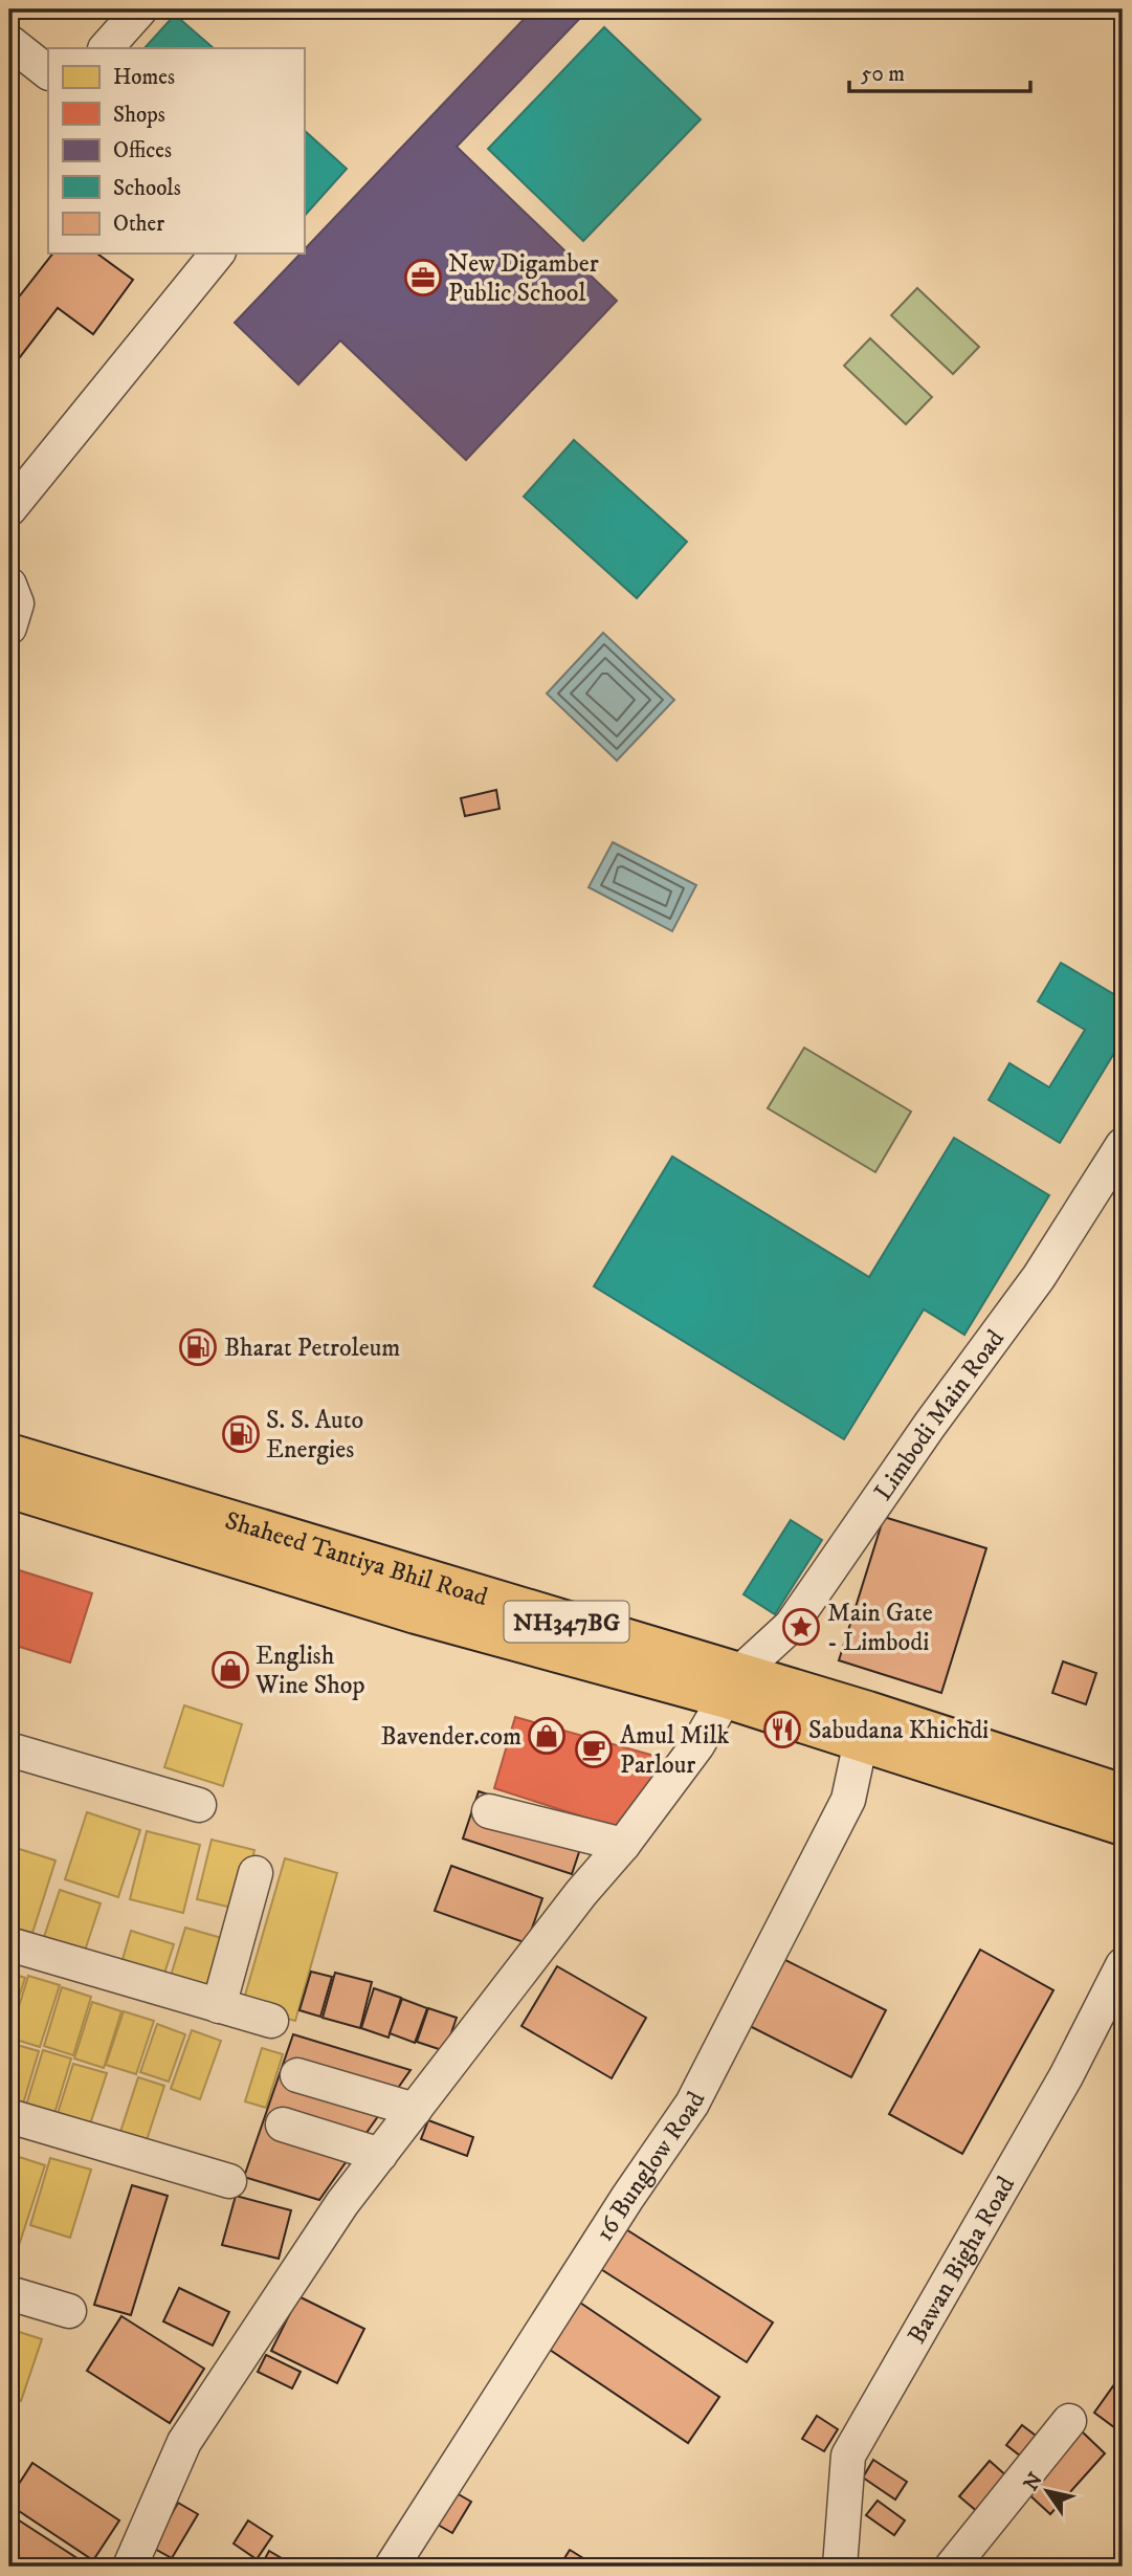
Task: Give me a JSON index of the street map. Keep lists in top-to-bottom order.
{
  "streets": {
    "main road": ["Shaheed Tantiya Bhil Road", "NH347BG"],
    "street": ["Limbodi Main Road", "16 Bunglow Road", "Bawan Bigha Road"]
  },
  "crossings": [
    ["Limbodi Main Road", "Shaheed Tantiya Bhil Road"],
    ["Shaheed Tantiya Bhil Road", "16 Bunglow Road"]
  ],
  "places": {
    "office": ["New Digamber Public School"],
    "fuel station": ["Bharat Petroleum", "S. S. Auto Energies"],
    "place": ["Main Gate - Limbodi"],
    "shop": ["English Wine Shop", "Bavender.com"],
    "restaurant": ["Sabudana Khichdi"],
    "cafe": ["Amul Milk Parlour"]
  },
  "legend": [
    "Homes",
    "Shops",
    "Offices",
    "Schools",
    "Other"
  ],
  "scale_bar": "50 m",
  "north": "top left"
}
